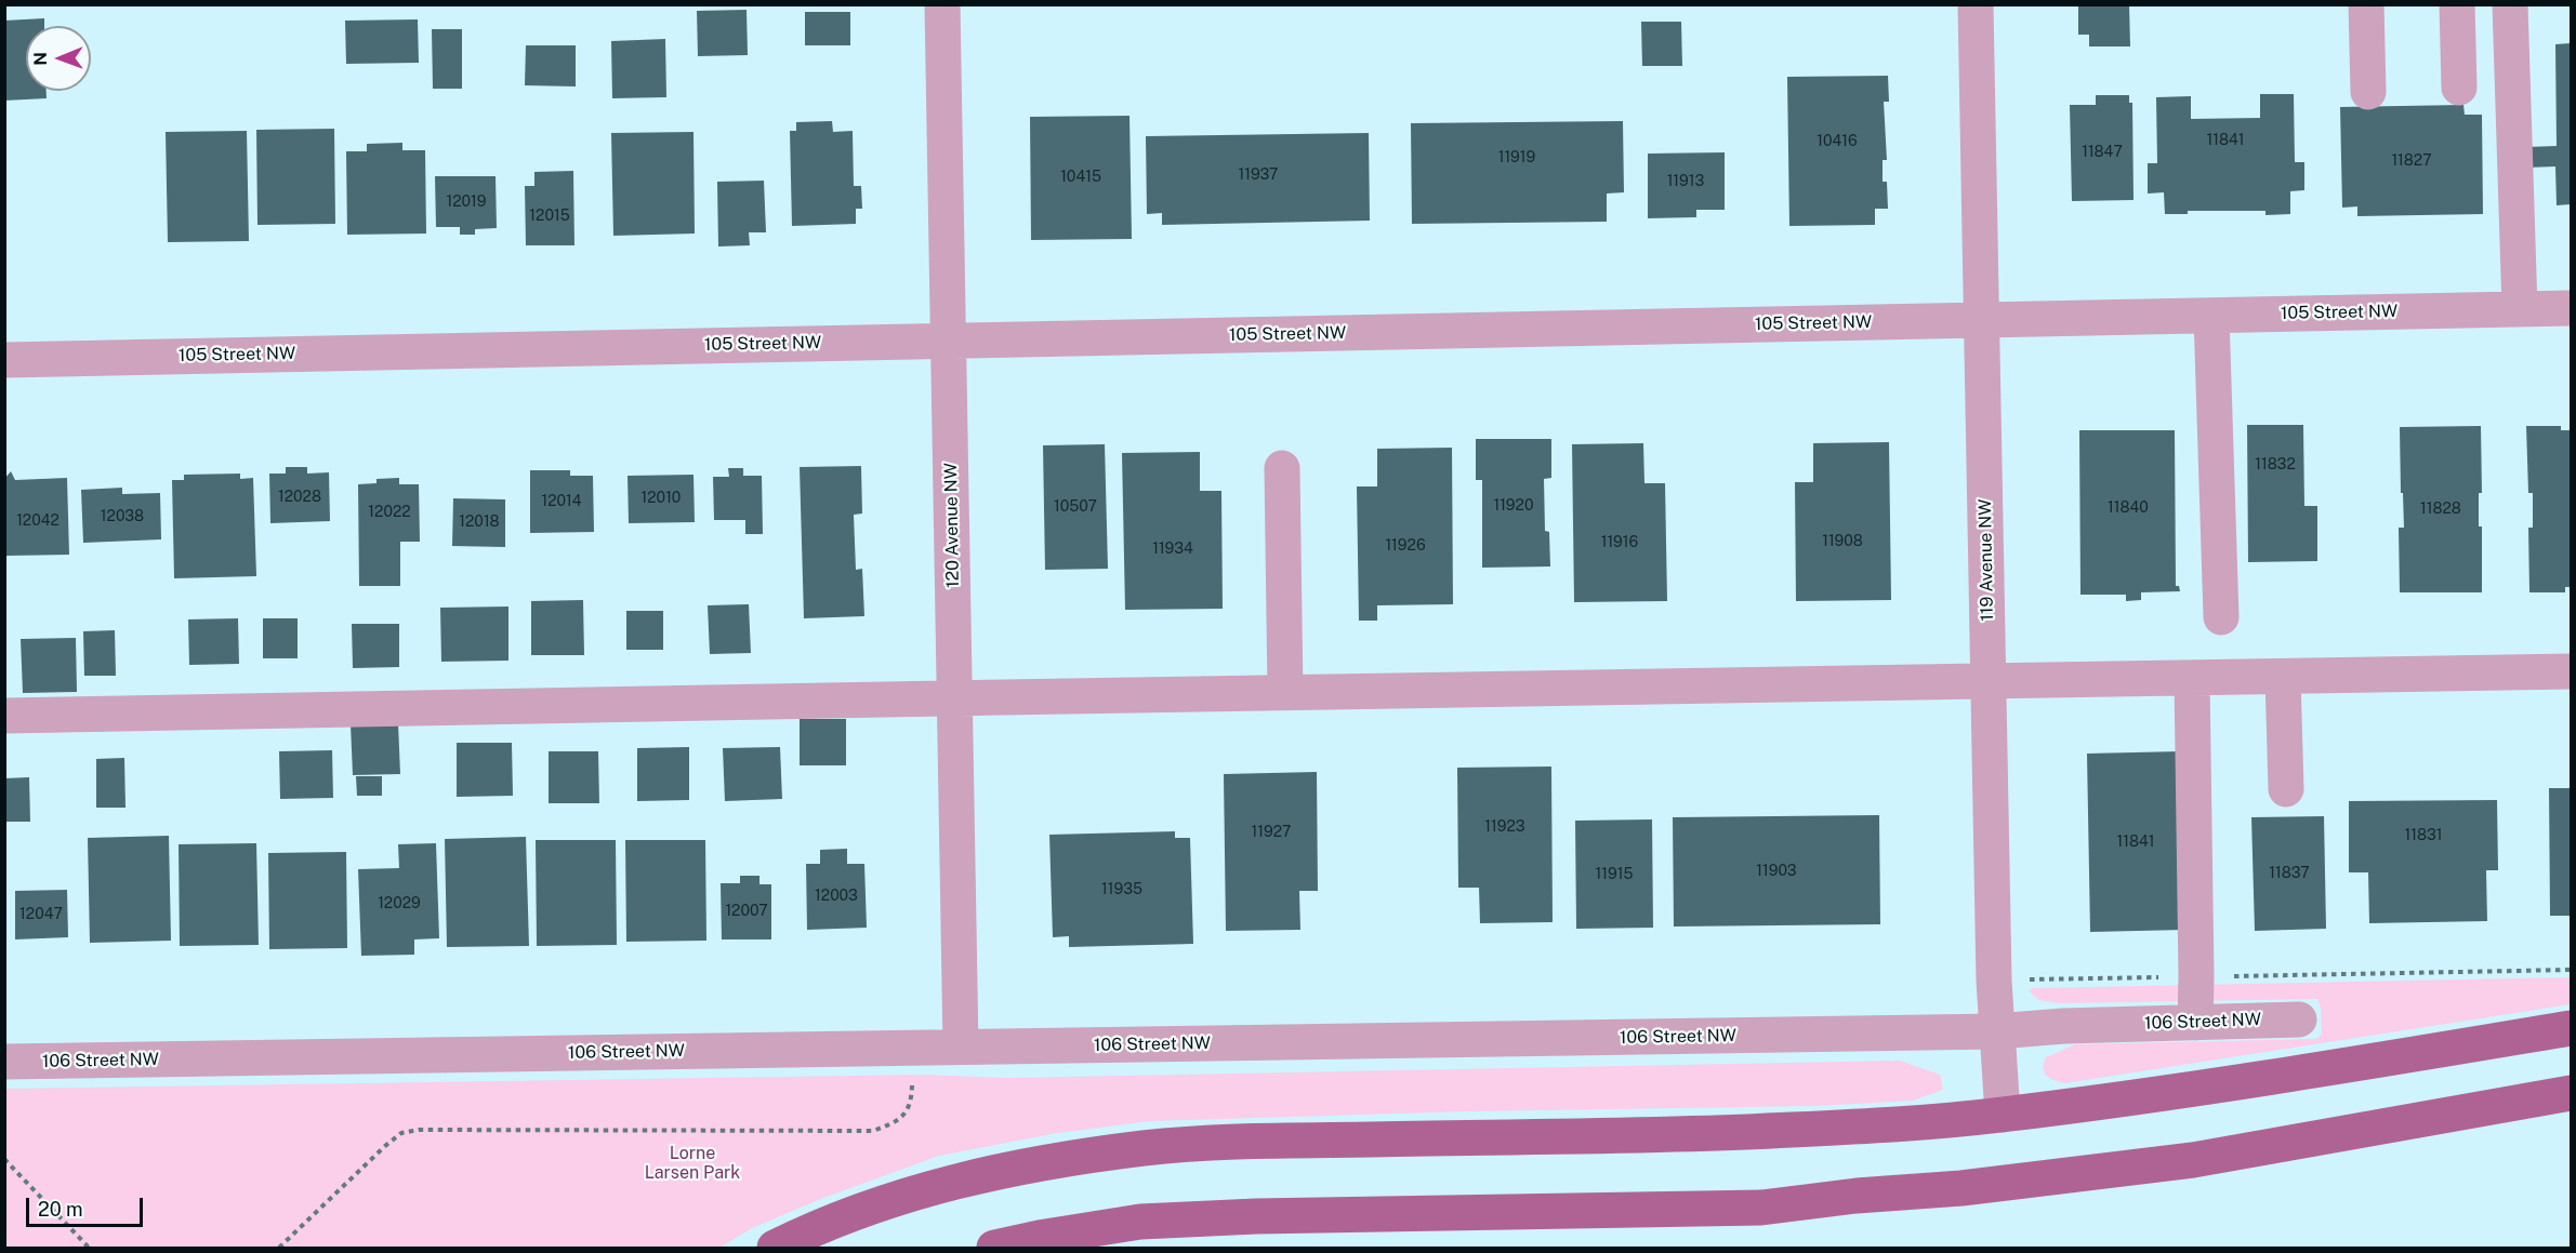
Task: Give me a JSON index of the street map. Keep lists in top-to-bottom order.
{
  "streets": {
    "street": [
      "105 Street NW",
      "120 Avenue NW",
      "119 Avenue NW",
      "106 Street NW"
    ]
  },
  "crossings": [
    ["105 Street NW", "120 Avenue NW"],
    ["105 Street NW", "119 Avenue NW"],
    ["120 Avenue NW", "106 Street NW"],
    ["119 Avenue NW", "106 Street NW"]
  ],
  "parks": ["Lorne Larsen Park"],
  "house_numbers": [
    "11841",
    "10416",
    "11847",
    "11919",
    "11827",
    "11937",
    "10415",
    "11913",
    "12019",
    "12015",
    "11832",
    "12028",
    "12010",
    "12014",
    "11920",
    "10507",
    "11840",
    "11828",
    "12022",
    "12038",
    "12042",
    "12018",
    "11908",
    "11916",
    "11926",
    "11934",
    "11923",
    "11927",
    "11831",
    "11841",
    "11903",
    "11837",
    "11915",
    "11935",
    "12003",
    "12029",
    "12007",
    "12047"
  ],
  "scale_bar": "20 m",
  "north": "left"
}
